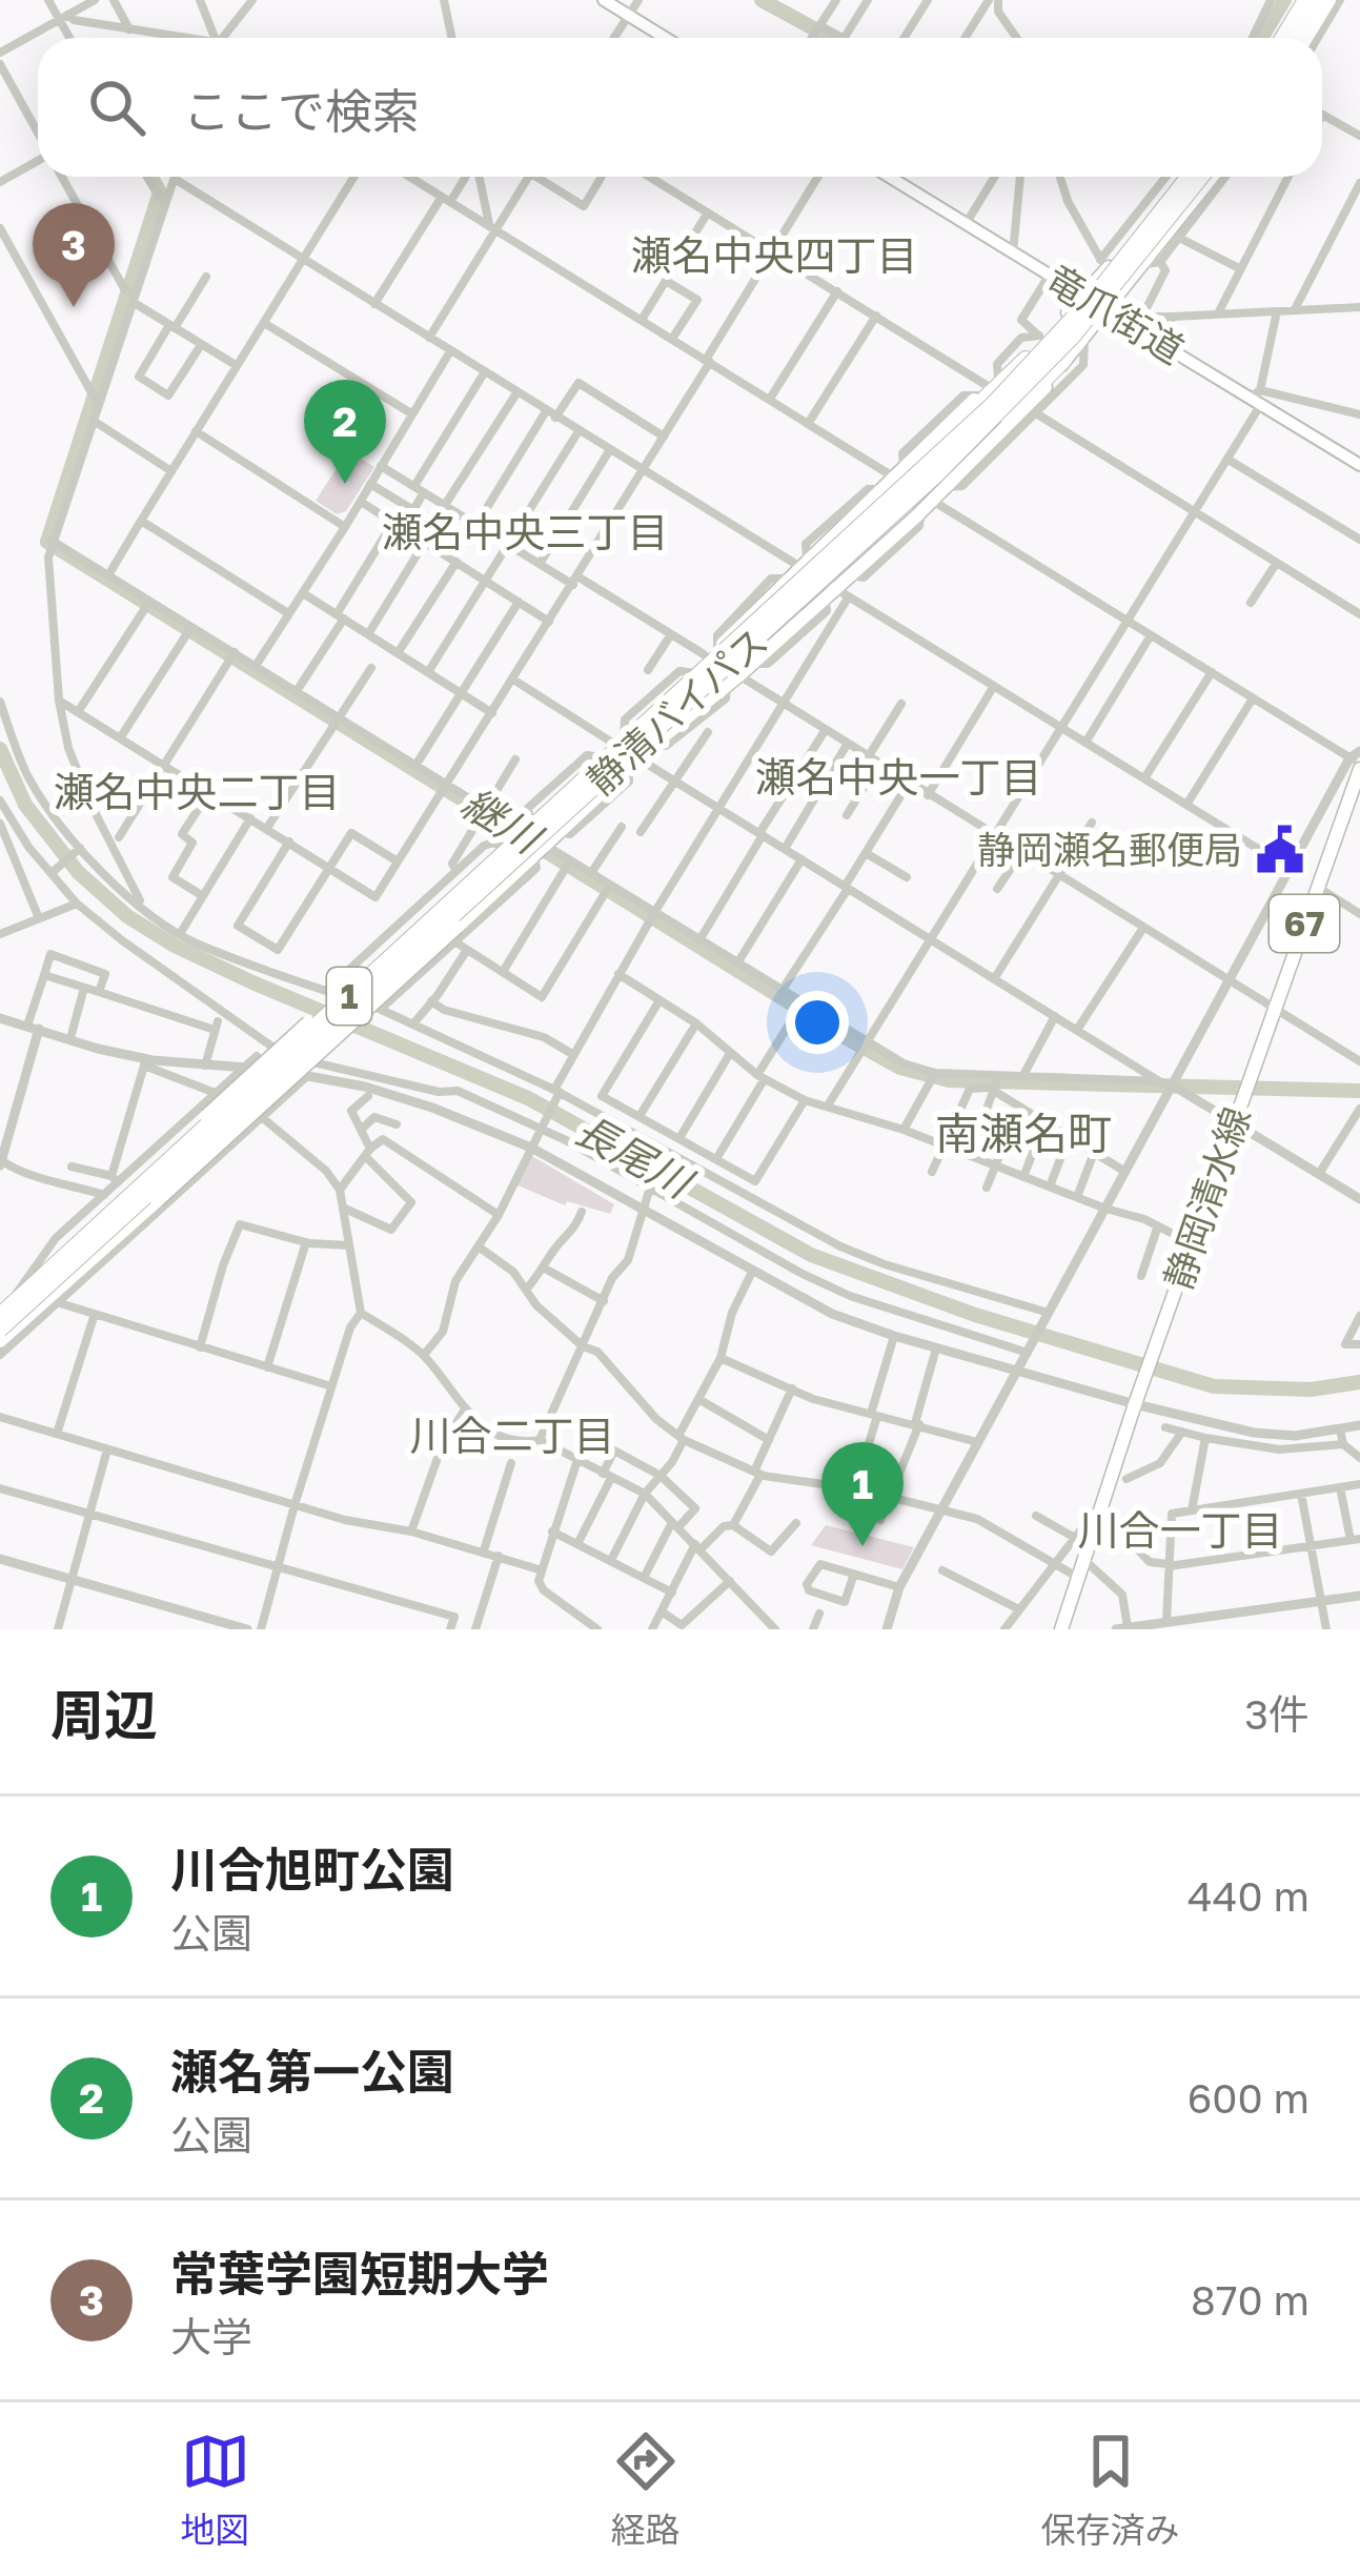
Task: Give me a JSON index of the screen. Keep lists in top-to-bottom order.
{
  "streets": {
    "highway": ["静清バイパス", "1"],
    "main road": ["竜爪街道", "67", "静岡清水線"]
  },
  "crossings": [
    ["竜爪街道", "1"],
    ["静清バイパス", "1"]
  ],
  "districts": [
    "瀬名中央四丁目",
    "瀬名中央三丁目",
    "瀬名中央一丁目",
    "瀬名中央二丁目",
    "南瀬名町",
    "川合二丁目",
    "川合一丁目"
  ],
  "water": ["継川", "長尾川"],
  "places": {
    "public building": ["静岡瀬名郵便局"]
  },
  "page": {
    "search": "ここで検索",
    "pins": ["3", "2", "1"],
    "heading": ["周辺", "3件"],
    "list": [
      {
        "mark": "1",
        "name": "川合旭町公園",
        "note": "公園",
        "value": "440 m"
      },
      {
        "mark": "2",
        "name": "瀬名第一公園",
        "note": "公園",
        "value": "600 m"
      },
      {
        "mark": "3",
        "name": "常葉学園短期大学",
        "note": "大学",
        "value": "870 m"
      }
    ],
    "nav": ["地図", "経路", "保存済み"]
  }
}
